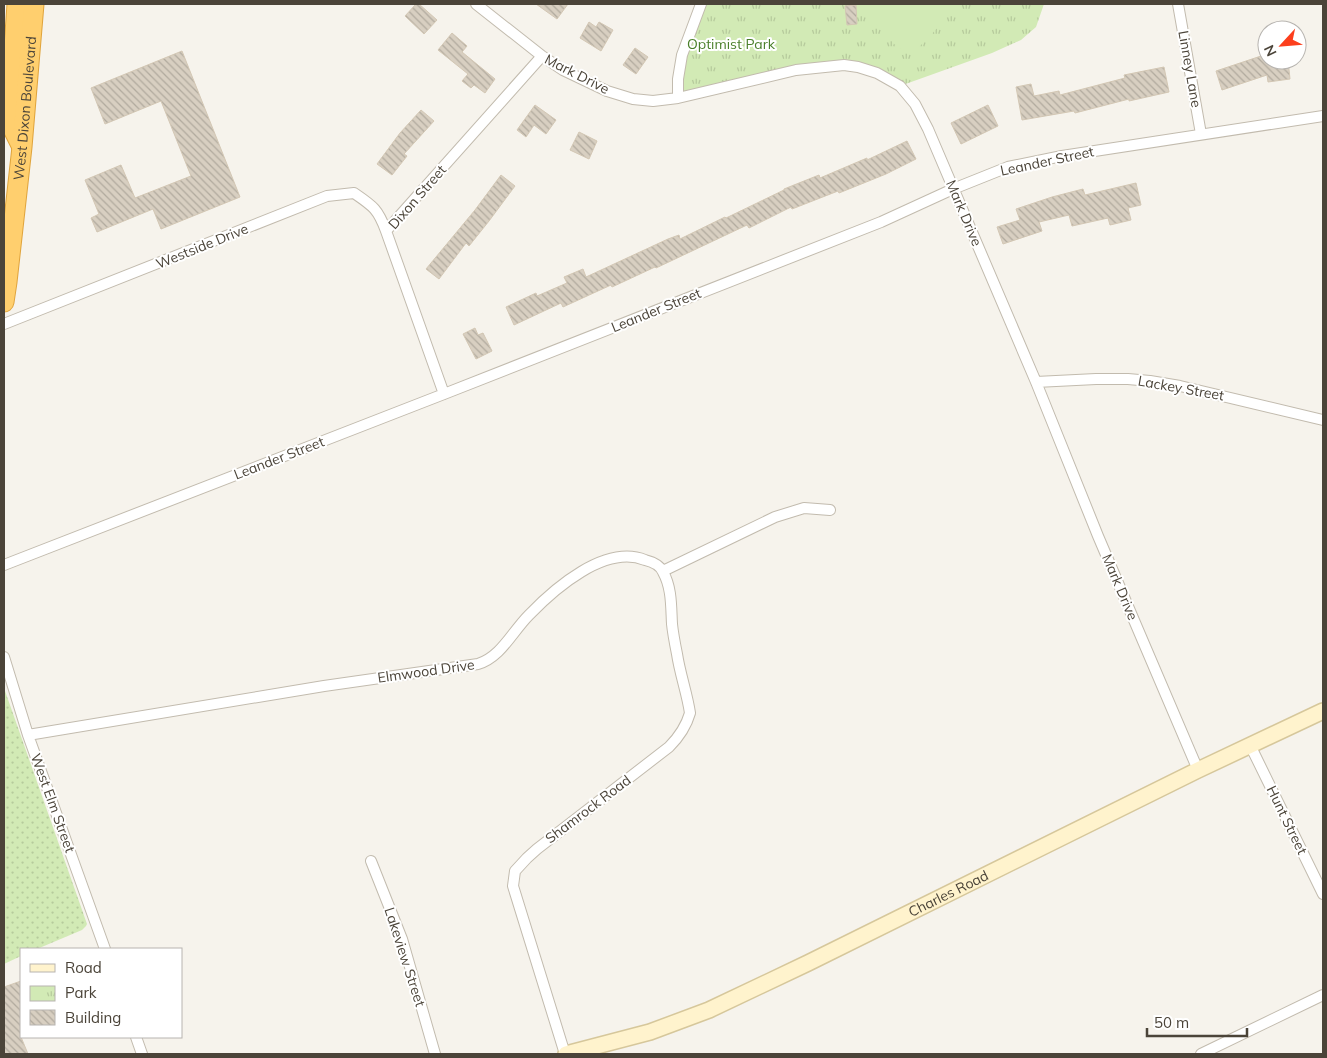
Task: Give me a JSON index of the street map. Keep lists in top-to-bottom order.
{
  "streets": {
    "highway": ["West Dixon Boulevard"],
    "street": [
      "Linney Lane",
      "Mark Drive",
      "Leander Street",
      "Dixon Street",
      "Westside Drive",
      "Lackey Street",
      "Elmwood Drive",
      "West Elm Street",
      "Shamrock Road",
      "Hunt Street",
      "Charles Road",
      "Lakeview Street"
    ]
  },
  "crossings": [
    ["Linney Lane", "Leander Street"],
    ["Mark Drive", "Leander Street"],
    ["Mark Drive", "Dixon Street"],
    ["Mark Drive", "Lackey Street"],
    ["Mark Drive", "Charles Road"],
    ["Leander Street", "Dixon Street"],
    ["Dixon Street", "Westside Drive"],
    ["Elmwood Drive", "West Elm Street"],
    ["Elmwood Drive", "Shamrock Road"],
    ["Shamrock Road", "Charles Road"],
    ["Hunt Street", "Charles Road"]
  ],
  "parks": ["Optimist Park"],
  "legend": ["Road", "Park", "Building"],
  "scale_bar": "50 m",
  "north": "bottom left"
}
